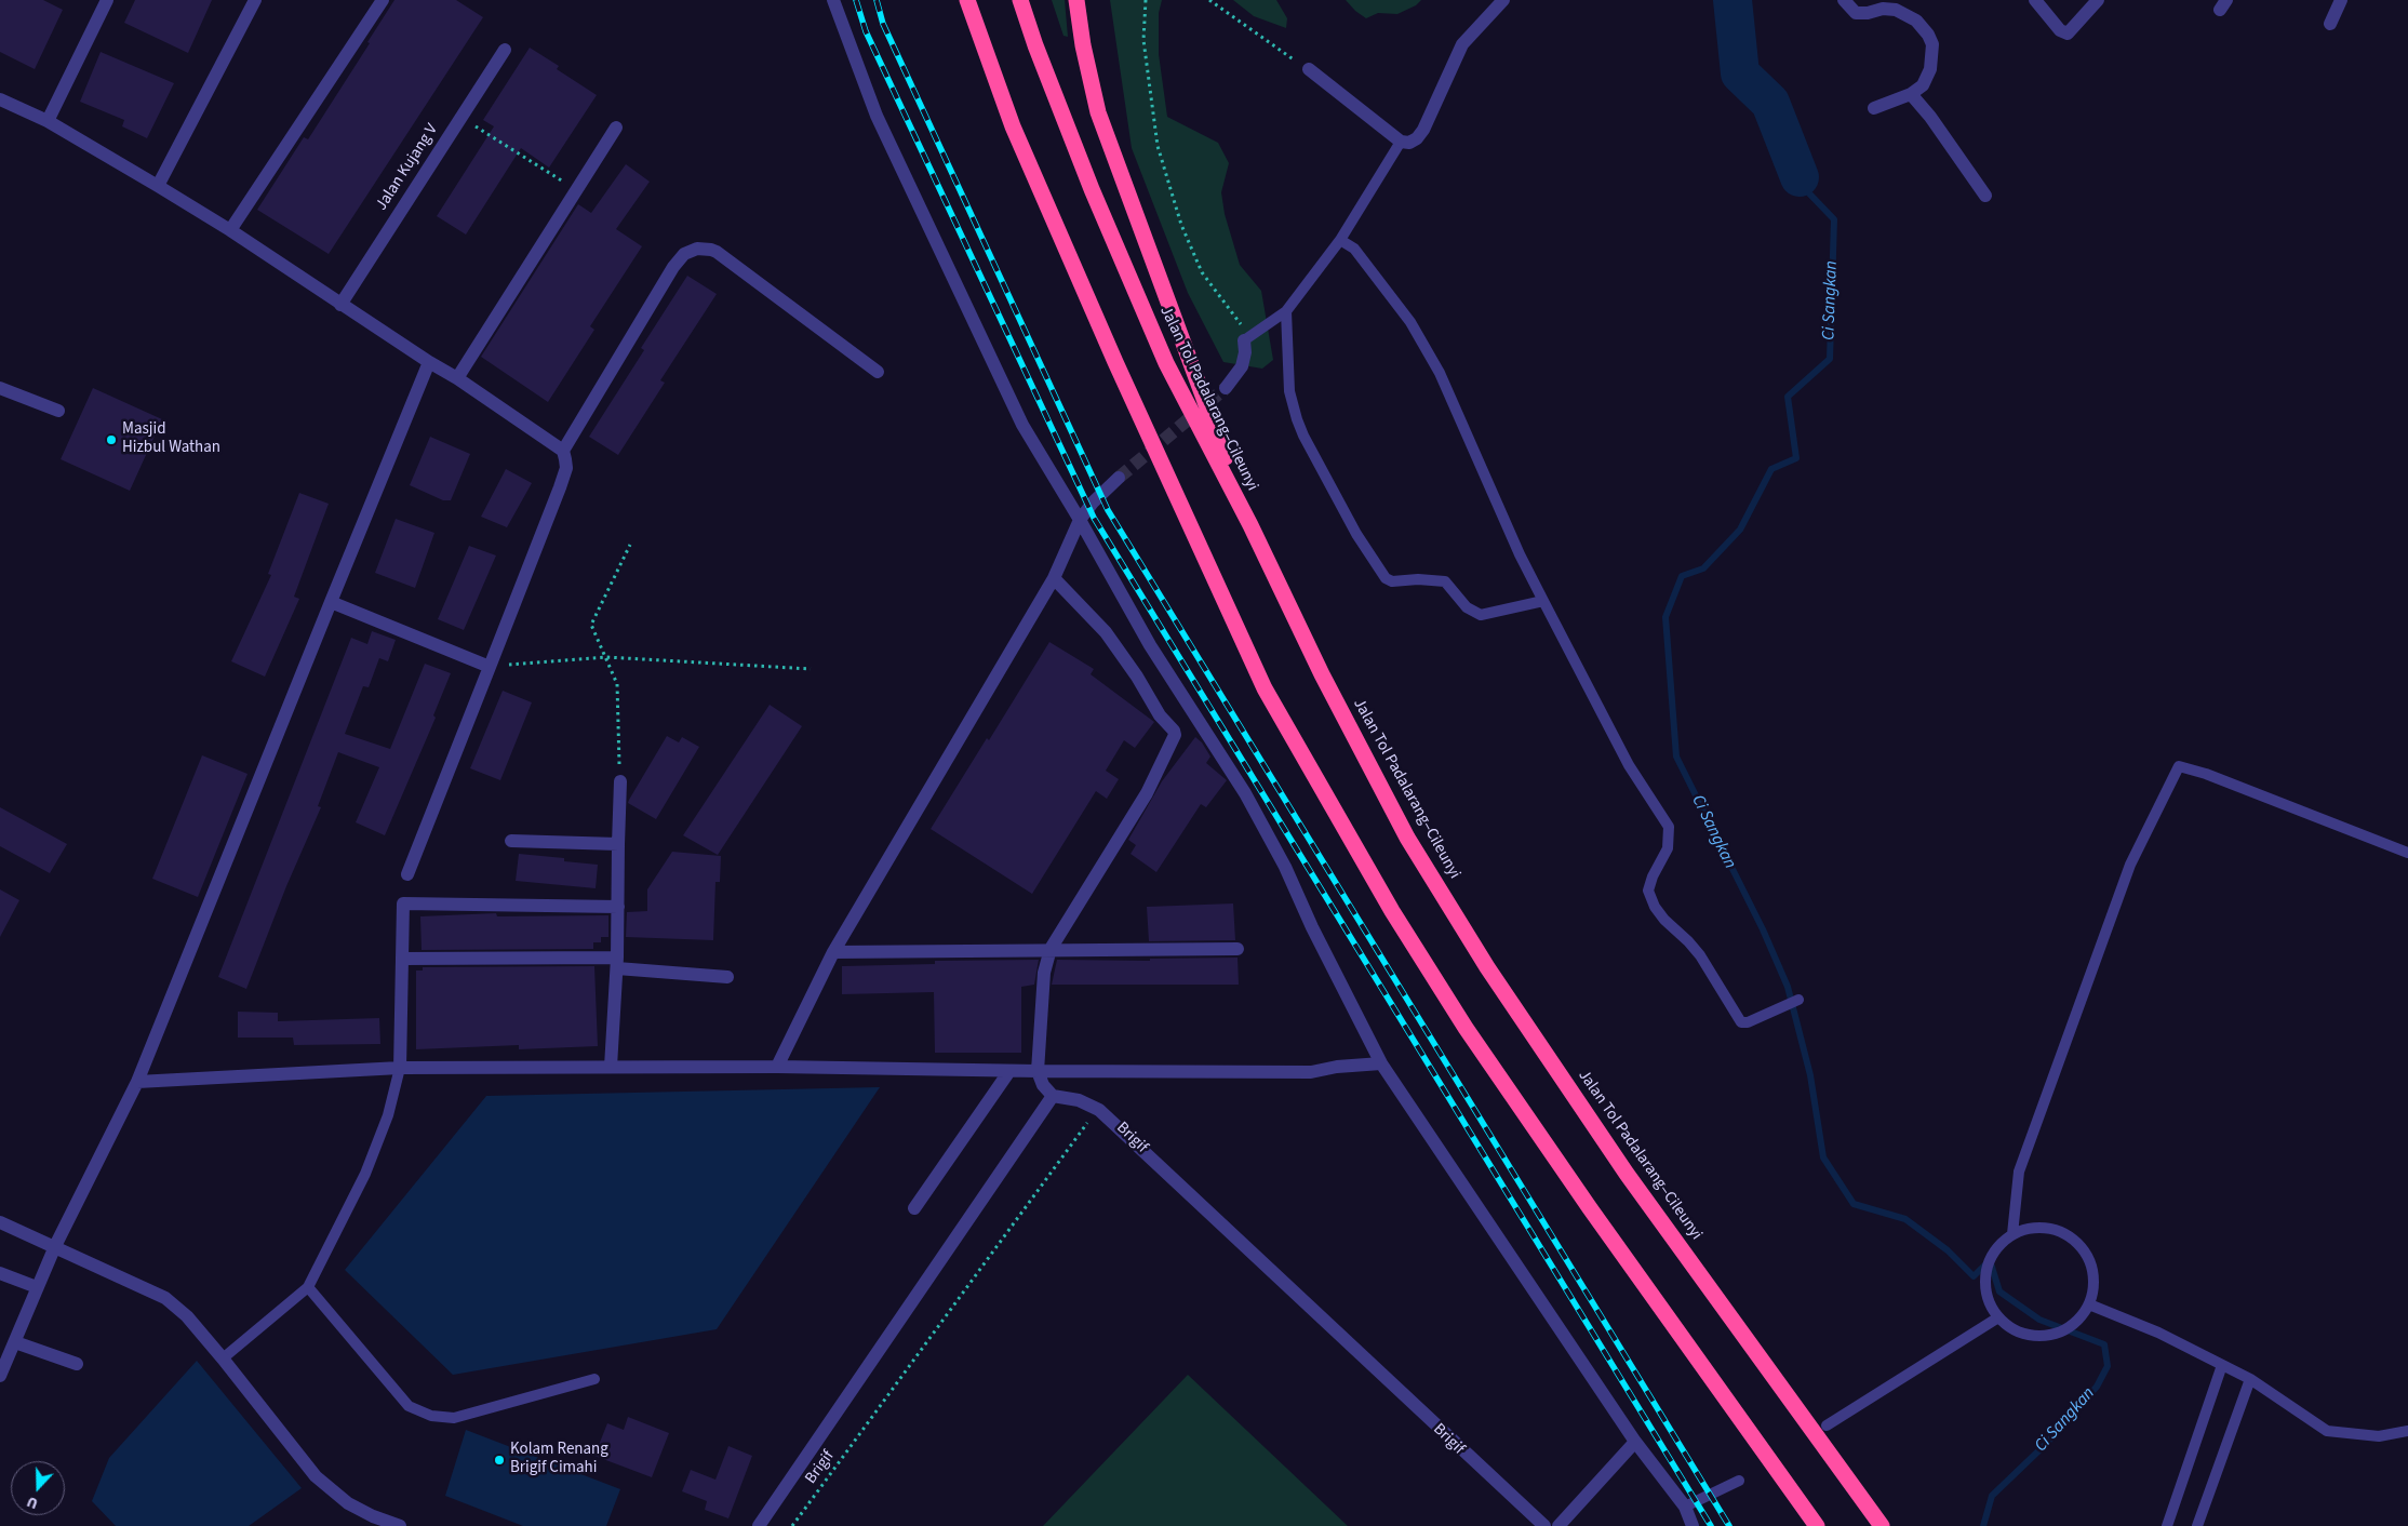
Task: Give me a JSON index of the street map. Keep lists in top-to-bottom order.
{
  "streets": {
    "highway": ["Jalan Tol Padalarang–Cileunyi"],
    "street": ["Jalan Kujang V"],
    "path": ["Brigif"]
  },
  "water": ["Ci Sangkan"],
  "places": ["Masjid Hizbul Wathan", "Kolam Renang Brigif Cimahi"],
  "north": "bottom"
}
